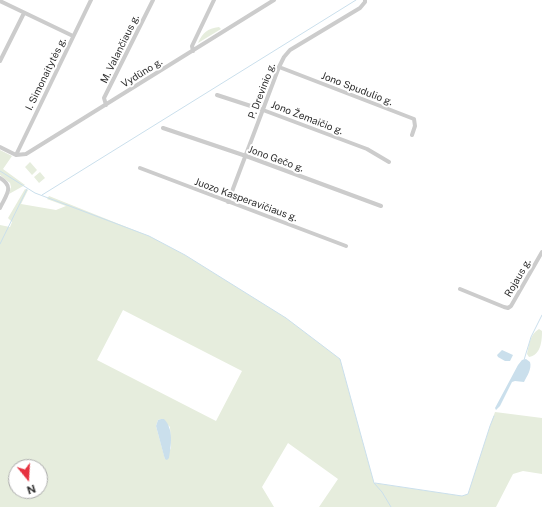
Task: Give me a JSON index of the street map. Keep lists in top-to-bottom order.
{
  "streets": {
    "street": [
      "M. Valančiaus g.",
      "Vydūno g.",
      "I. Simonaitytės g.",
      "Jono Spudulio g.",
      "P. Drevinio g.",
      "Jono Žemaičio g.",
      "Jono Gečo g.",
      "Juozo Kasperavičiaus g.",
      "Rojaus g."
    ]
  },
  "crossings": [
    ["M. Valančiaus g.", "Vydūno g."],
    ["Vydūno g.", "I. Simonaitytės g."],
    ["Jono Spudulio g.", "P. Drevinio g."],
    ["P. Drevinio g.", "Jono Žemaičio g."],
    ["P. Drevinio g.", "Jono Gečo g."],
    ["P. Drevinio g.", "Juozo Kasperavičiaus g."]
  ],
  "north": "bottom"
}
